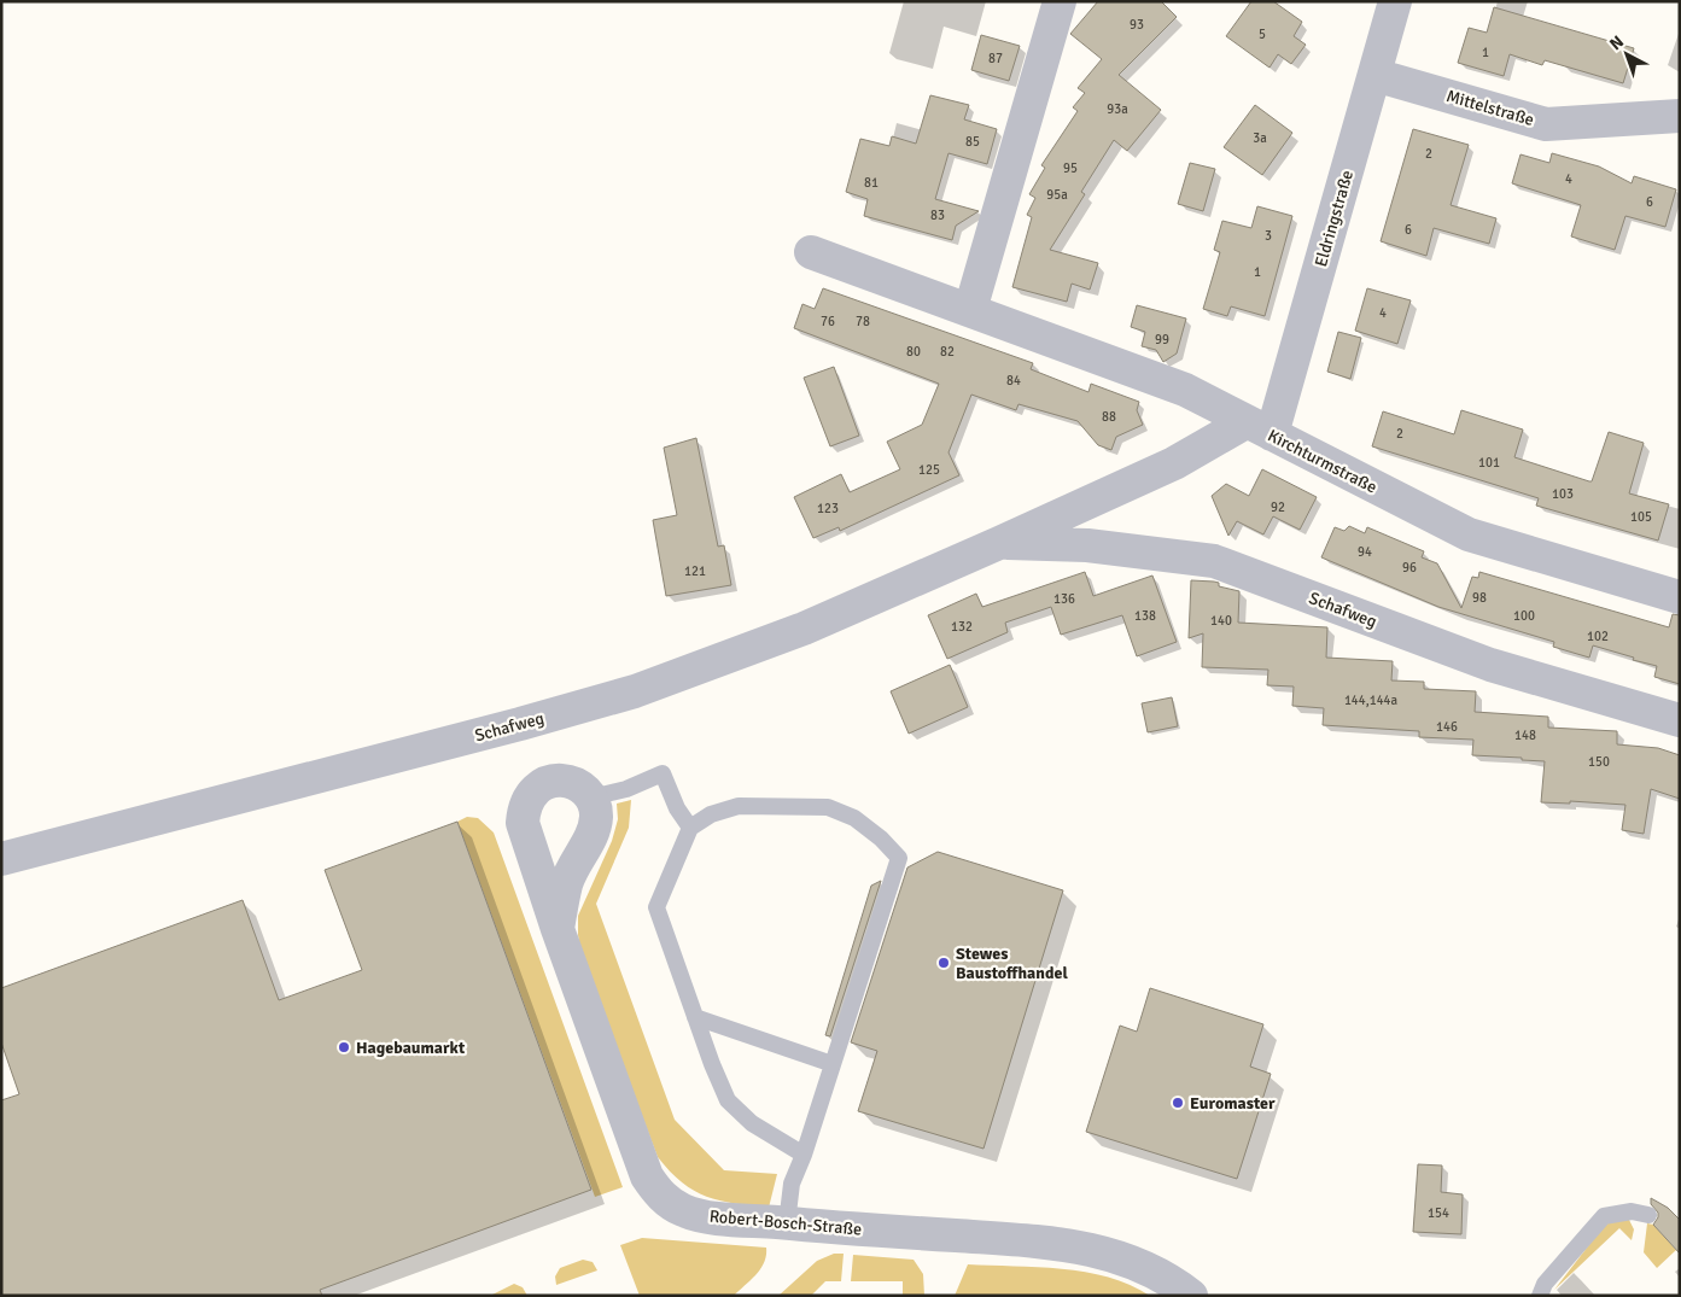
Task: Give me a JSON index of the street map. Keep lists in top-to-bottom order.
{
  "streets": {
    "street": [
      "Mittelstraße",
      "Eldringstraße",
      "Kirchturmstraße",
      "Schafweg",
      "Robert-Bosch-Straße"
    ]
  },
  "crossings": [
    ["Mittelstraße", "Eldringstraße"],
    ["Eldringstraße", "Kirchturmstraße"],
    ["Eldringstraße", "Schafweg"],
    ["Kirchturmstraße", "Schafweg"]
  ],
  "places": ["Stewes Baustoffhandel", "Hagebaumarkt", "Euromaster"],
  "house_numbers": [
    "93",
    "5",
    "1",
    "87",
    "93a",
    "3a",
    "85",
    "2",
    "95",
    "4",
    "81",
    "95a",
    "6",
    "83",
    "6",
    "3",
    "1",
    "4",
    "76",
    "78",
    "99",
    "80",
    "82",
    "84",
    "88",
    "2",
    "101",
    "125",
    "103",
    "92",
    "123",
    "105",
    "94",
    "96",
    "121",
    "98",
    "136",
    "138",
    "100",
    "140",
    "132",
    "102",
    "144,144a",
    "146",
    "148",
    "150",
    "154"
  ],
  "north": "top left"
}
